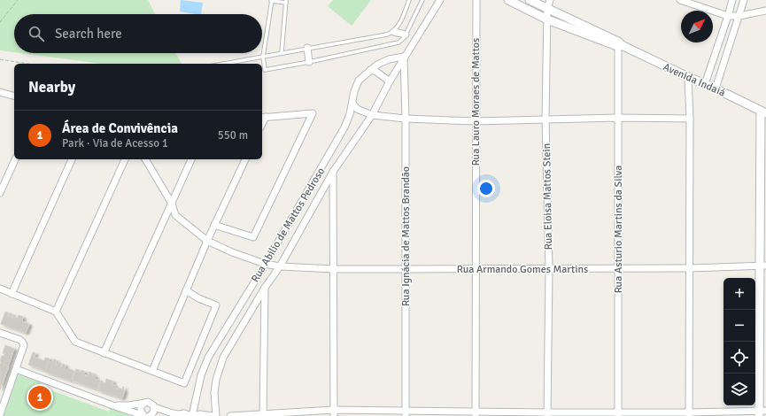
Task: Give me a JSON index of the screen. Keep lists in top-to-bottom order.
{
  "streets": {
    "street": [
      "Avenida Indaiá",
      "Rua Lauro Moraes de Mattos",
      "Rua Eloisa Mattos Stein",
      "Rua Abilio de Mattos Pedroso",
      "Rua Asturio Martins da Silva",
      "Rua Ignácia de Mattos Brandão",
      "Rua Armando Gomes Martins"
    ]
  },
  "crossings": [
    ["Avenida Indaiá", "Rua Eloisa Mattos Stein"],
    ["Avenida Indaiá", "Rua Asturio Martins da Silva"],
    ["Rua Lauro Moraes de Mattos", "Rua Armando Gomes Martins"],
    ["Rua Eloisa Mattos Stein", "Rua Armando Gomes Martins"],
    ["Rua Abilio de Mattos Pedroso", "Rua Ignácia de Mattos Brandão"],
    ["Rua Abilio de Mattos Pedroso", "Rua Armando Gomes Martins"],
    ["Rua Asturio Martins da Silva", "Rua Armando Gomes Martins"],
    ["Rua Ignácia de Mattos Brandão", "Rua Armando Gomes Martins"]
  ],
  "north": "top right",
  "page": {
    "search": "Search here",
    "heading": "Nearby",
    "list": [
      {
        "mark": "1",
        "name": "Área de Convivência",
        "note": "Park · Via de Acesso 1",
        "value": "550 m"
      }
    ],
    "map_buttons": ["+", "−"],
    "pins": "1"
  }
}
